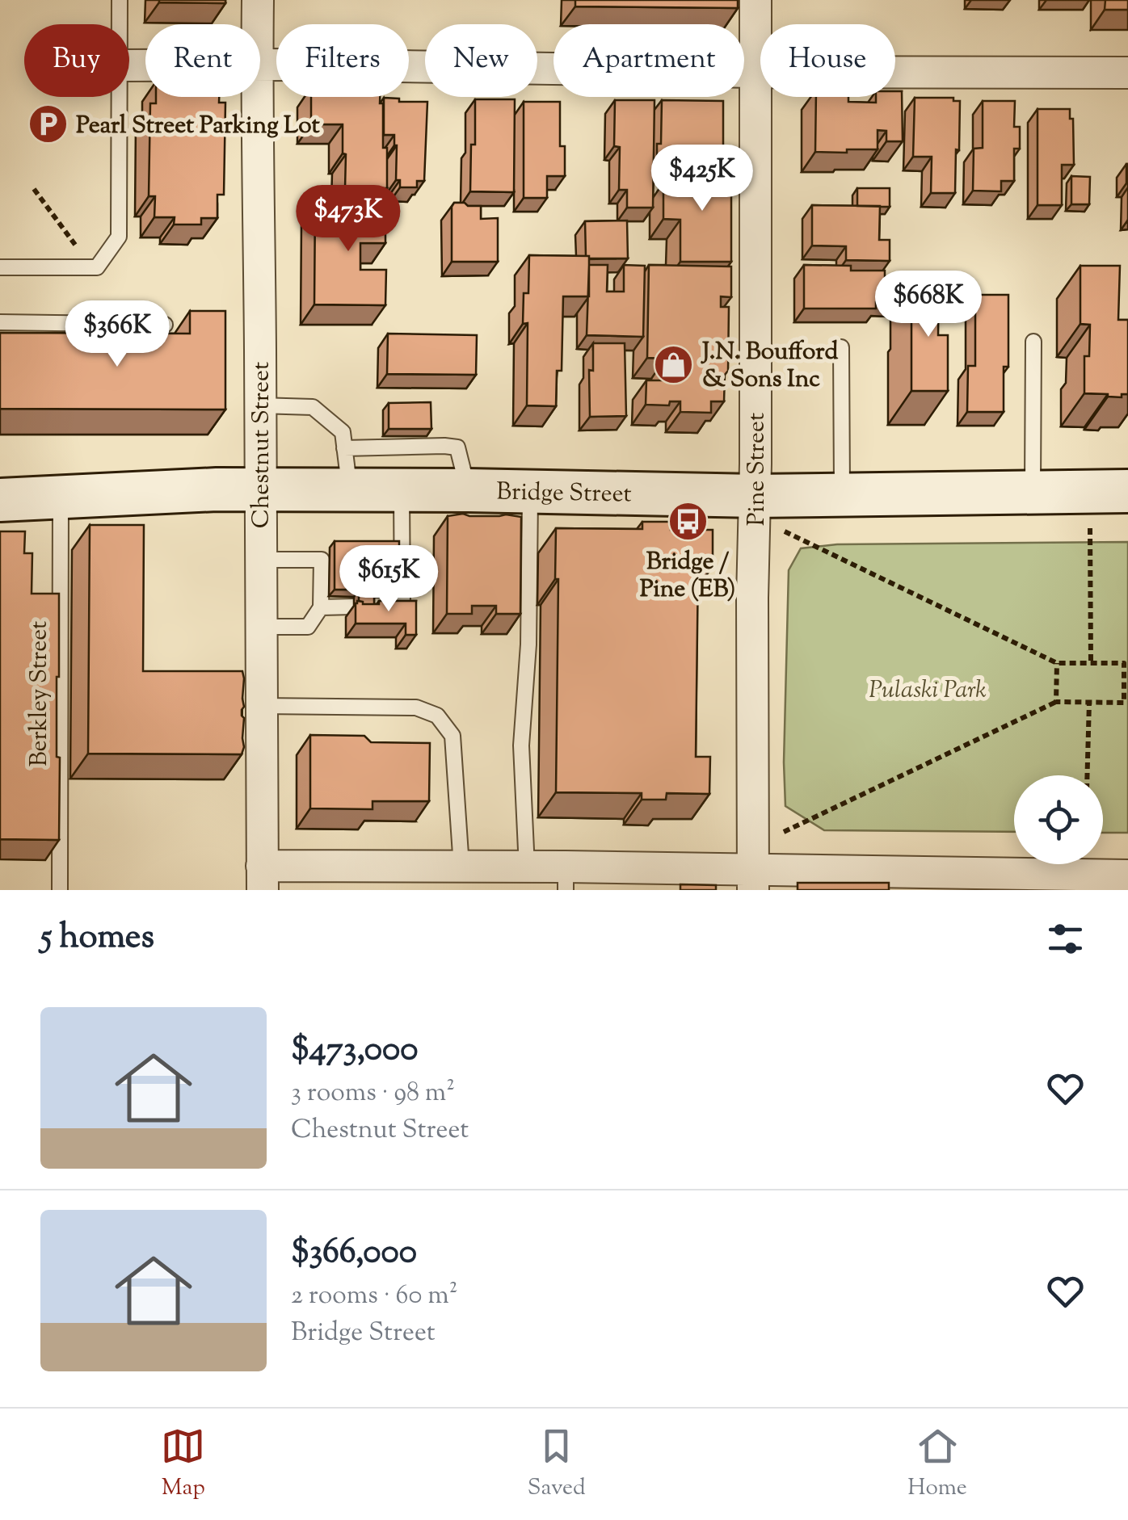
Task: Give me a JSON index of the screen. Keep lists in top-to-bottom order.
{
  "streets": {
    "main road": ["Bridge Street"],
    "street": ["Chestnut Street", "Pine Street"],
    "lane": ["Berkley Street"]
  },
  "crossings": [
    ["Chestnut Street", "Bridge Street"],
    ["Pine Street", "Bridge Street"],
    ["Bridge Street", "Berkley Street"]
  ],
  "parks": ["Pulaski Park"],
  "places": {
    "parking": ["Pearl Street Parking Lot"],
    "shop": ["J.N. Boufford & Sons Inc"],
    "bus stop": ["Bridge / Pine (EB)"]
  },
  "page": {
    "chip": [
      "Buy",
      "Rent",
      "Filters",
      "New",
      "Apartment",
      "House"
    ],
    "price": [
      "$425K",
      "$473K",
      "$668K",
      "$366K",
      "$615K"
    ],
    "heading": "5 homes",
    "list": [
      {
        "name": "$473,000",
        "note": "3 rooms · 98 m² · Chestnut Street"
      },
      {
        "name": "$366,000",
        "note": "2 rooms · 60 m² · Bridge Street"
      }
    ],
    "tabs": ["Map", "Saved", "Home"]
  }
}
